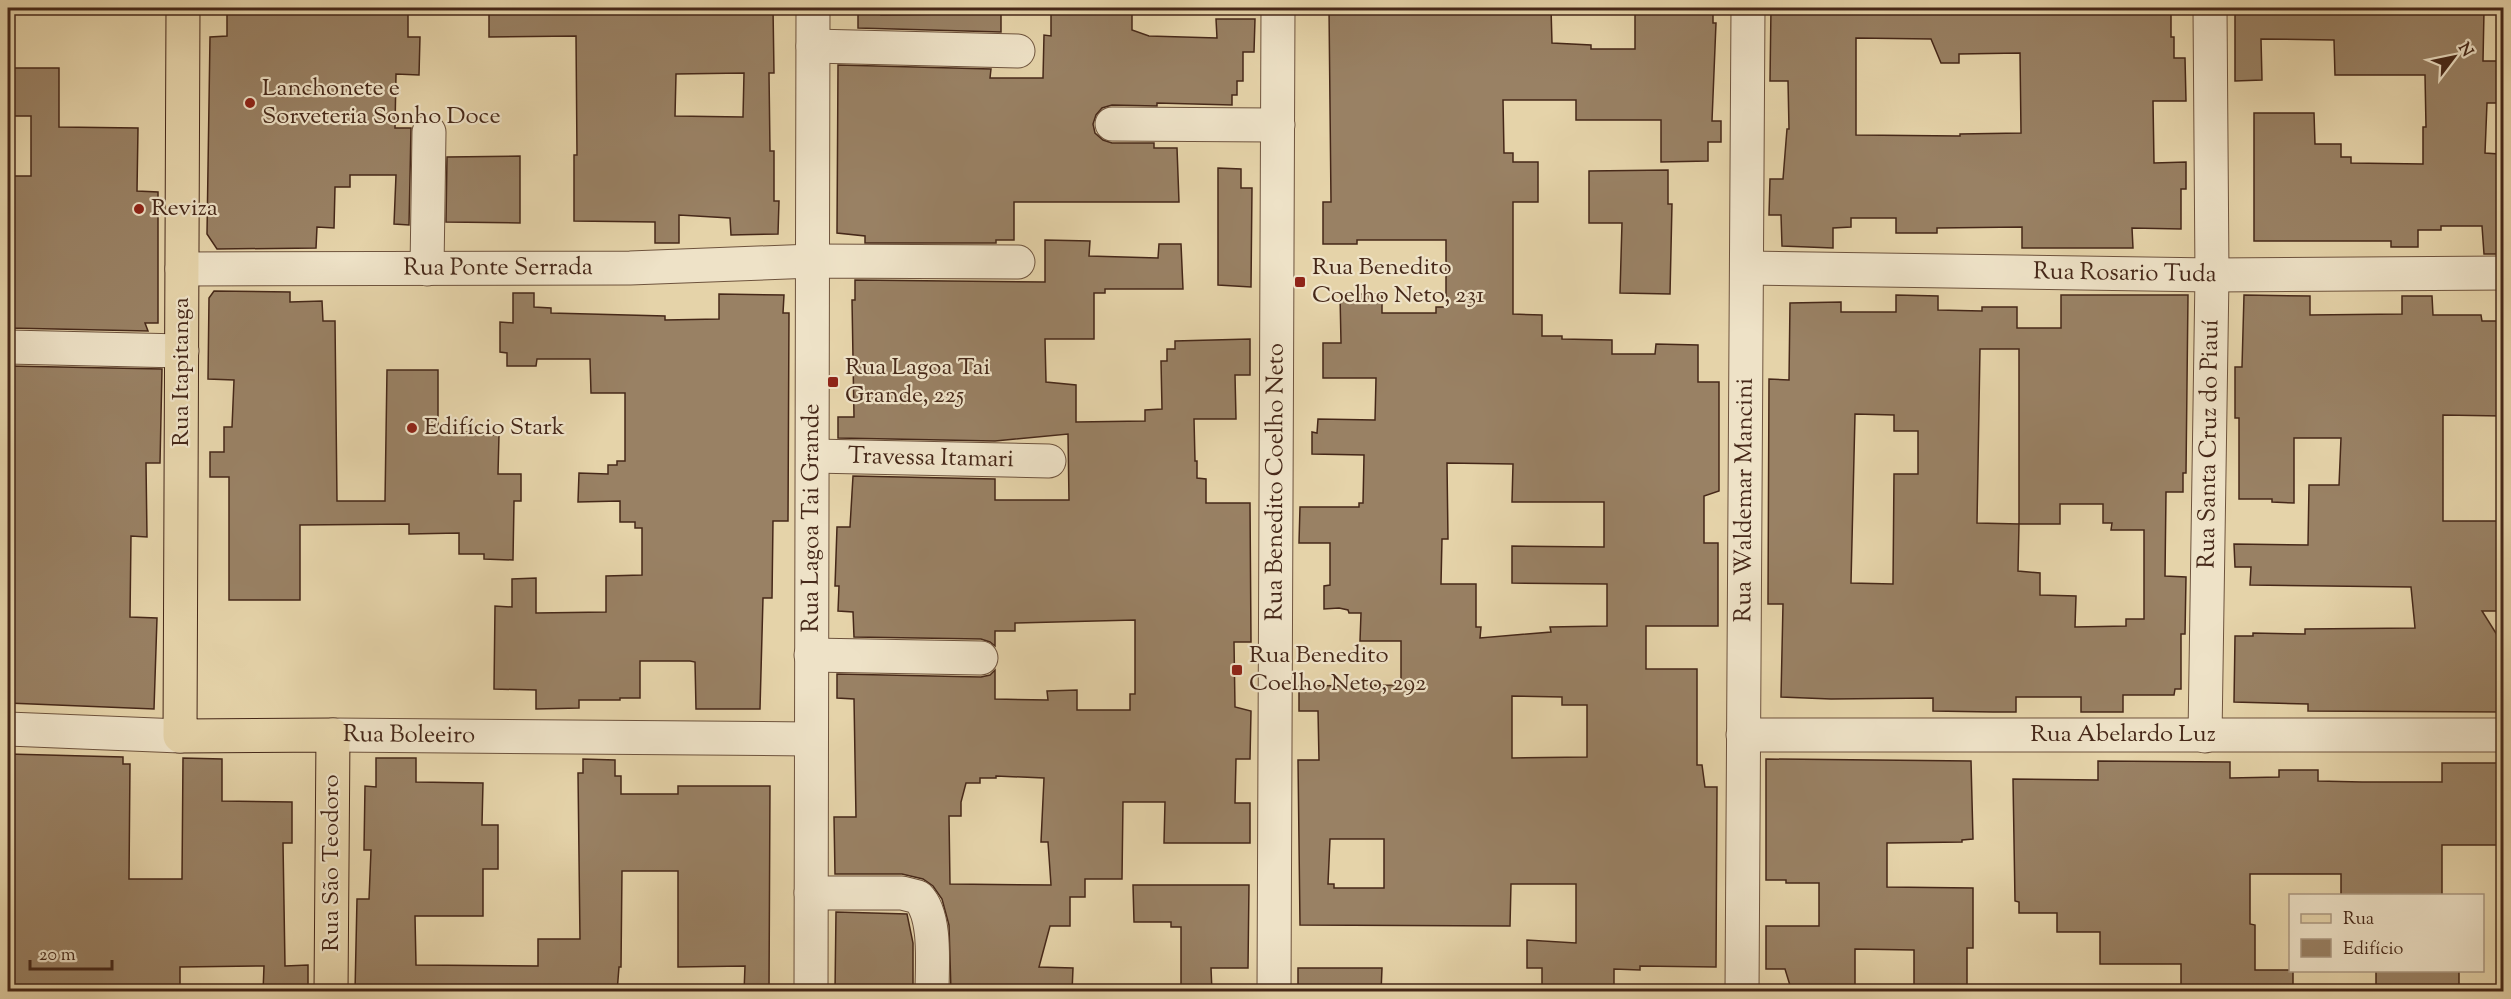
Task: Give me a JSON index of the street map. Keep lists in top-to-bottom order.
{
  "streets": {
    "main road": ["Rua Itapitanga", "Rua Boleeiro", "Rua São Teodoro"],
    "street": [
      "Rua Ponte Serrada",
      "Rua Rosario Tuda",
      "Rua Santa Cruz do Piauí",
      "Travessa Itamari",
      "Rua Benedito Coelho Neto",
      "Rua Waldemar Mancini",
      "Rua Lagoa Tai Grande",
      "Rua Abelardo Luz"
    ]
  },
  "crossings": [
    ["Rua Ponte Serrada", "Rua Itapitanga"],
    ["Rua Ponte Serrada", "Rua Lagoa Tai Grande"],
    ["Rua Rosario Tuda", "Rua Santa Cruz do Piauí"],
    ["Rua Rosario Tuda", "Rua Waldemar Mancini"],
    ["Rua Itapitanga", "Rua Boleeiro"],
    ["Rua Santa Cruz do Piauí", "Rua Abelardo Luz"],
    ["Travessa Itamari", "Rua Lagoa Tai Grande"],
    ["Rua Waldemar Mancini", "Rua Abelardo Luz"],
    ["Rua Lagoa Tai Grande", "Rua Boleeiro"],
    ["Rua Boleeiro", "Rua São Teodoro"]
  ],
  "places": {
    "other": ["Lanchonete e Sorveteria Sonho Doce", "Reviza", "Edifício Stark"],
    "transit": ["Rua Benedito Coelho Neto, 231", "Rua Lagoa Tai Grande, 225", "Rua Benedito Coelho Neto, 292"]
  },
  "legend": ["Rua", "Edifício"],
  "scale_bar": "20 m",
  "north": "top right"
}
